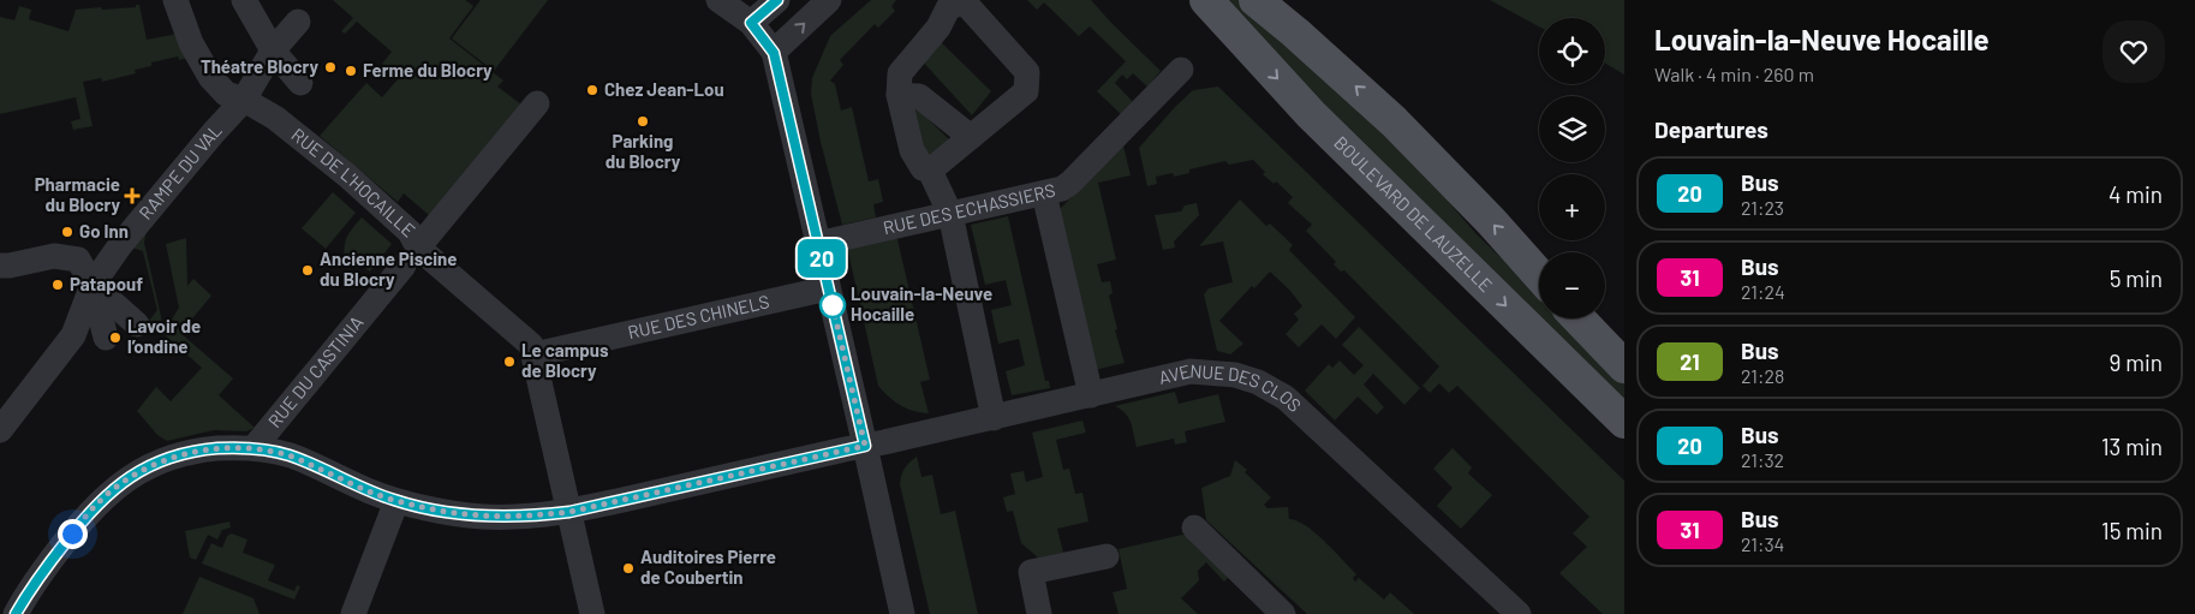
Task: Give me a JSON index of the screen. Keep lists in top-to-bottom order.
{
  "streets": {
    "main road": ["BOULEVARD DE LAUZELLE"],
    "street": [
      "RAMPE DU VAL",
      "RUE DE L'HOCAILLE",
      "RUE DES ECHASSIERS",
      "RUE DES CHINELS",
      "RUE DU CASTINIA",
      "AVENUE DES CLOS"
    ]
  },
  "crossings": [
    ["RAMPE DU VAL", "RUE DE L'HOCAILLE"],
    ["RUE DE L'HOCAILLE", "RUE DES CHINELS"],
    ["RUE DE L'HOCAILLE", "RUE DU CASTINIA"],
    ["RUE DE L'HOCAILLE", "AVENUE DES CLOS"],
    ["RUE DU CASTINIA", "AVENUE DES CLOS"]
  ],
  "places": {
    "other": [
      "Théatre Blocry",
      "Ferme du Blocry",
      "Chez Jean-Lou",
      "Parking du Blocry",
      "Go Inn",
      "Ancienne Piscine du Blocry",
      "Patapouf",
      "Louvain-la-Neuve Hocaille",
      "Lavoir de l’ondine",
      "Le campus de Blocry",
      "Auditoires Pierre de Coubertin"
    ],
    "health": ["Pharmacie du Blocry"]
  },
  "lines": ["bus line 20"],
  "page": {
    "on_map": "20",
    "heading": [
      ["Louvain-la-Neuve Hocaille", "Walk · 4 min · 260 m"],
      "Departures"
    ],
    "map_buttons": ["+", "−"],
    "list": [
      {
        "mark": "20",
        "name": "Bus",
        "note": "21:23",
        "value": "4 min"
      },
      {
        "mark": "31",
        "name": "Bus",
        "note": "21:24",
        "value": "5 min"
      },
      {
        "mark": "21",
        "name": "Bus",
        "note": "21:28",
        "value": "9 min"
      },
      {
        "mark": "20",
        "name": "Bus",
        "note": "21:32",
        "value": "13 min"
      },
      {
        "mark": "31",
        "name": "Bus",
        "note": "21:34",
        "value": "15 min"
      }
    ]
  }
}
